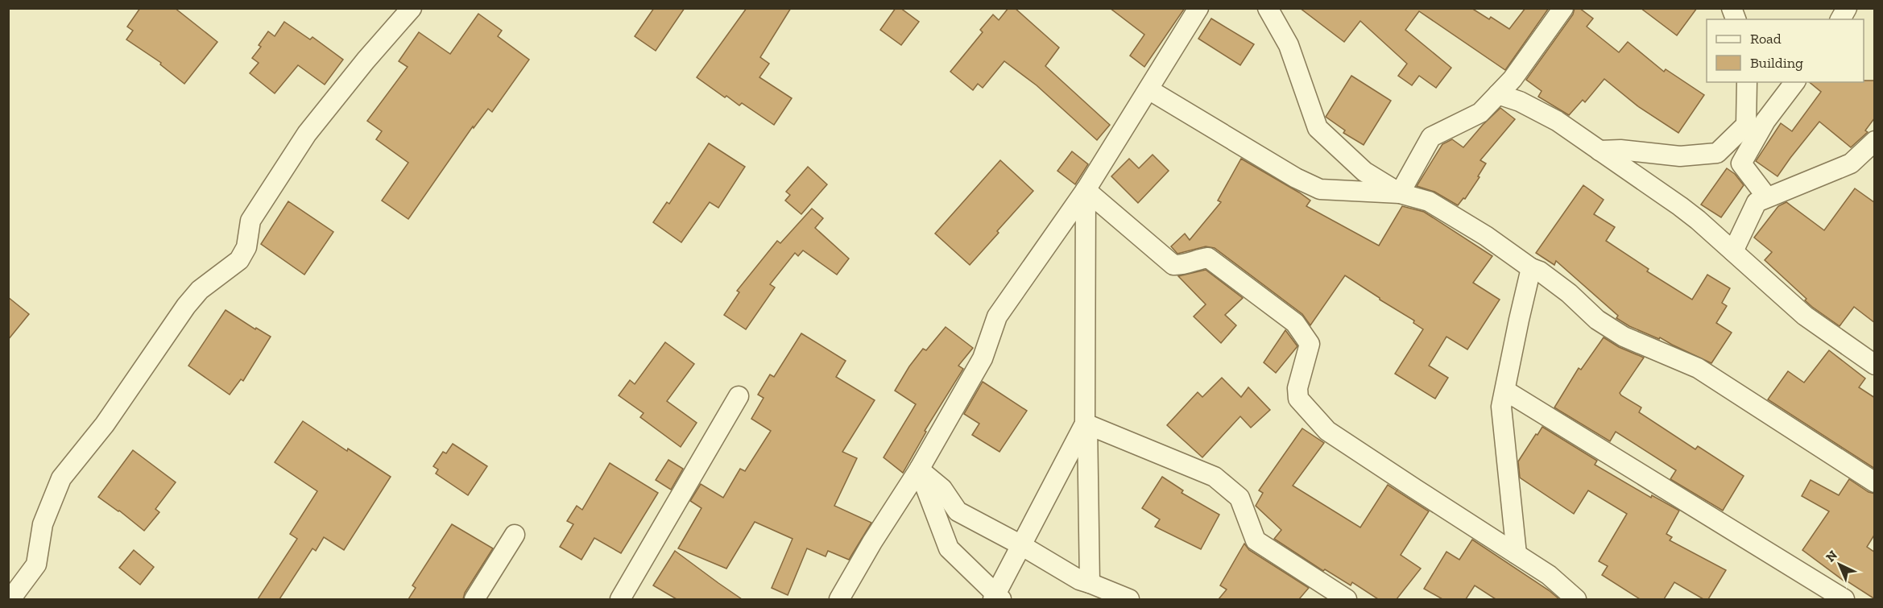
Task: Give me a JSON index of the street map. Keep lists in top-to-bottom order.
{
  "legend": ["Road", "Building"],
  "north": "top left"
}
